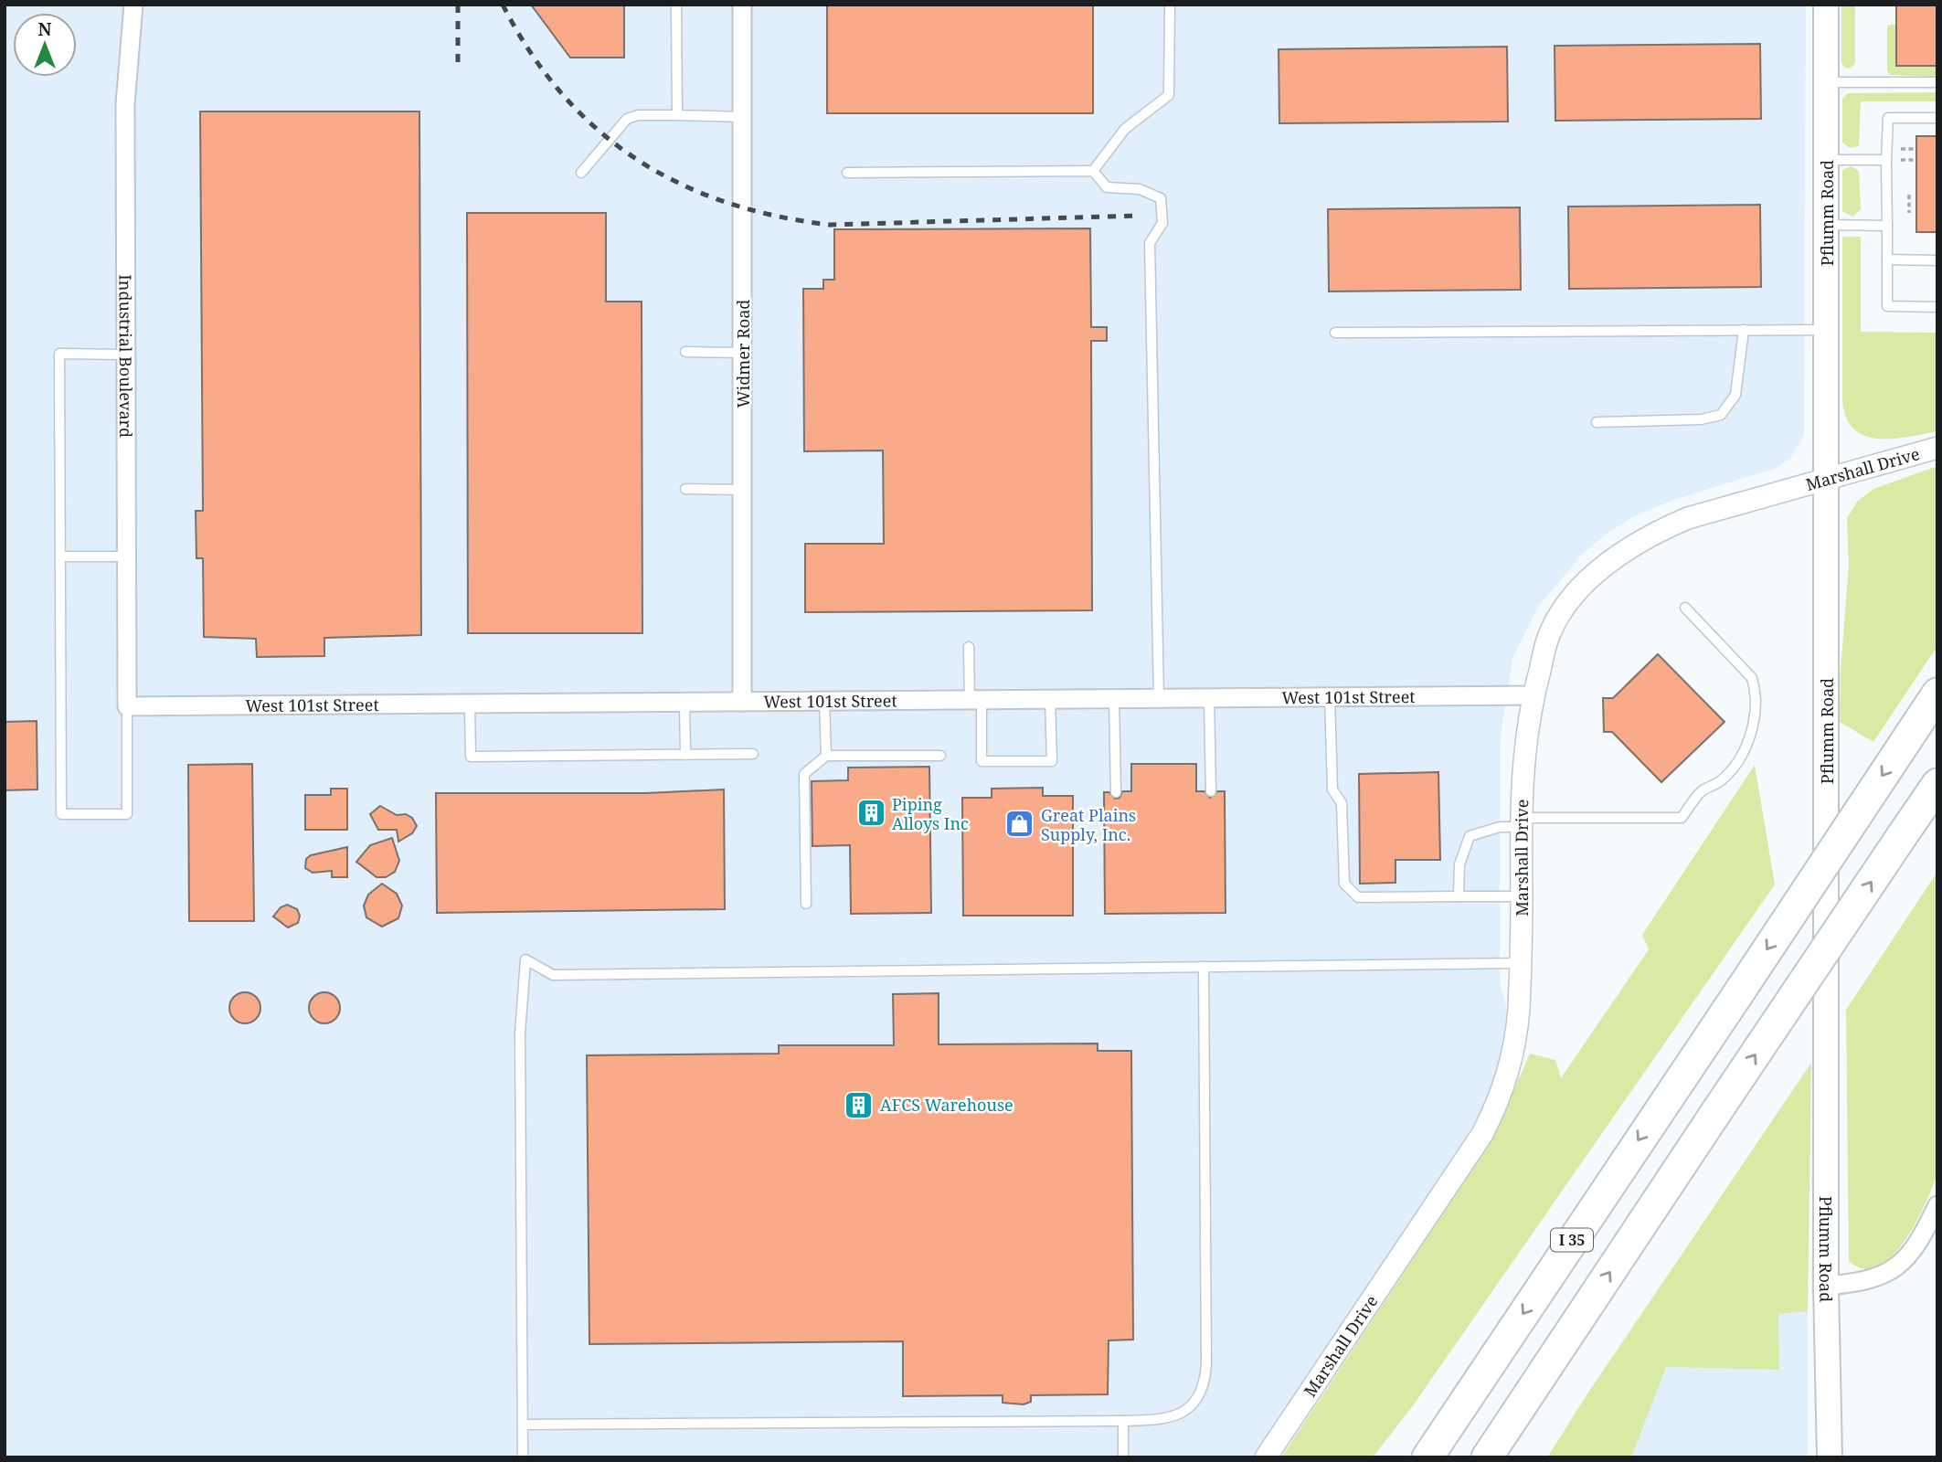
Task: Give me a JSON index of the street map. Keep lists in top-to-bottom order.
{
  "streets": {
    "highway": ["I 35"],
    "main road": ["Pflumm Road"],
    "street": [
      "Widmer Road",
      "Industrial Boulevard",
      "Marshall Drive",
      "West 101st Street"
    ]
  },
  "crossings": [
    ["Pflumm Road", "Marshall Drive"],
    ["Widmer Road", "West 101st Street"],
    ["Industrial Boulevard", "West 101st Street"],
    ["Marshall Drive", "West 101st Street"]
  ],
  "places": {
    "building": ["Piping Alloys Inc", "AFCS Warehouse"],
    "shop": ["Great Plains Supply, Inc."]
  },
  "north": "top"
}
